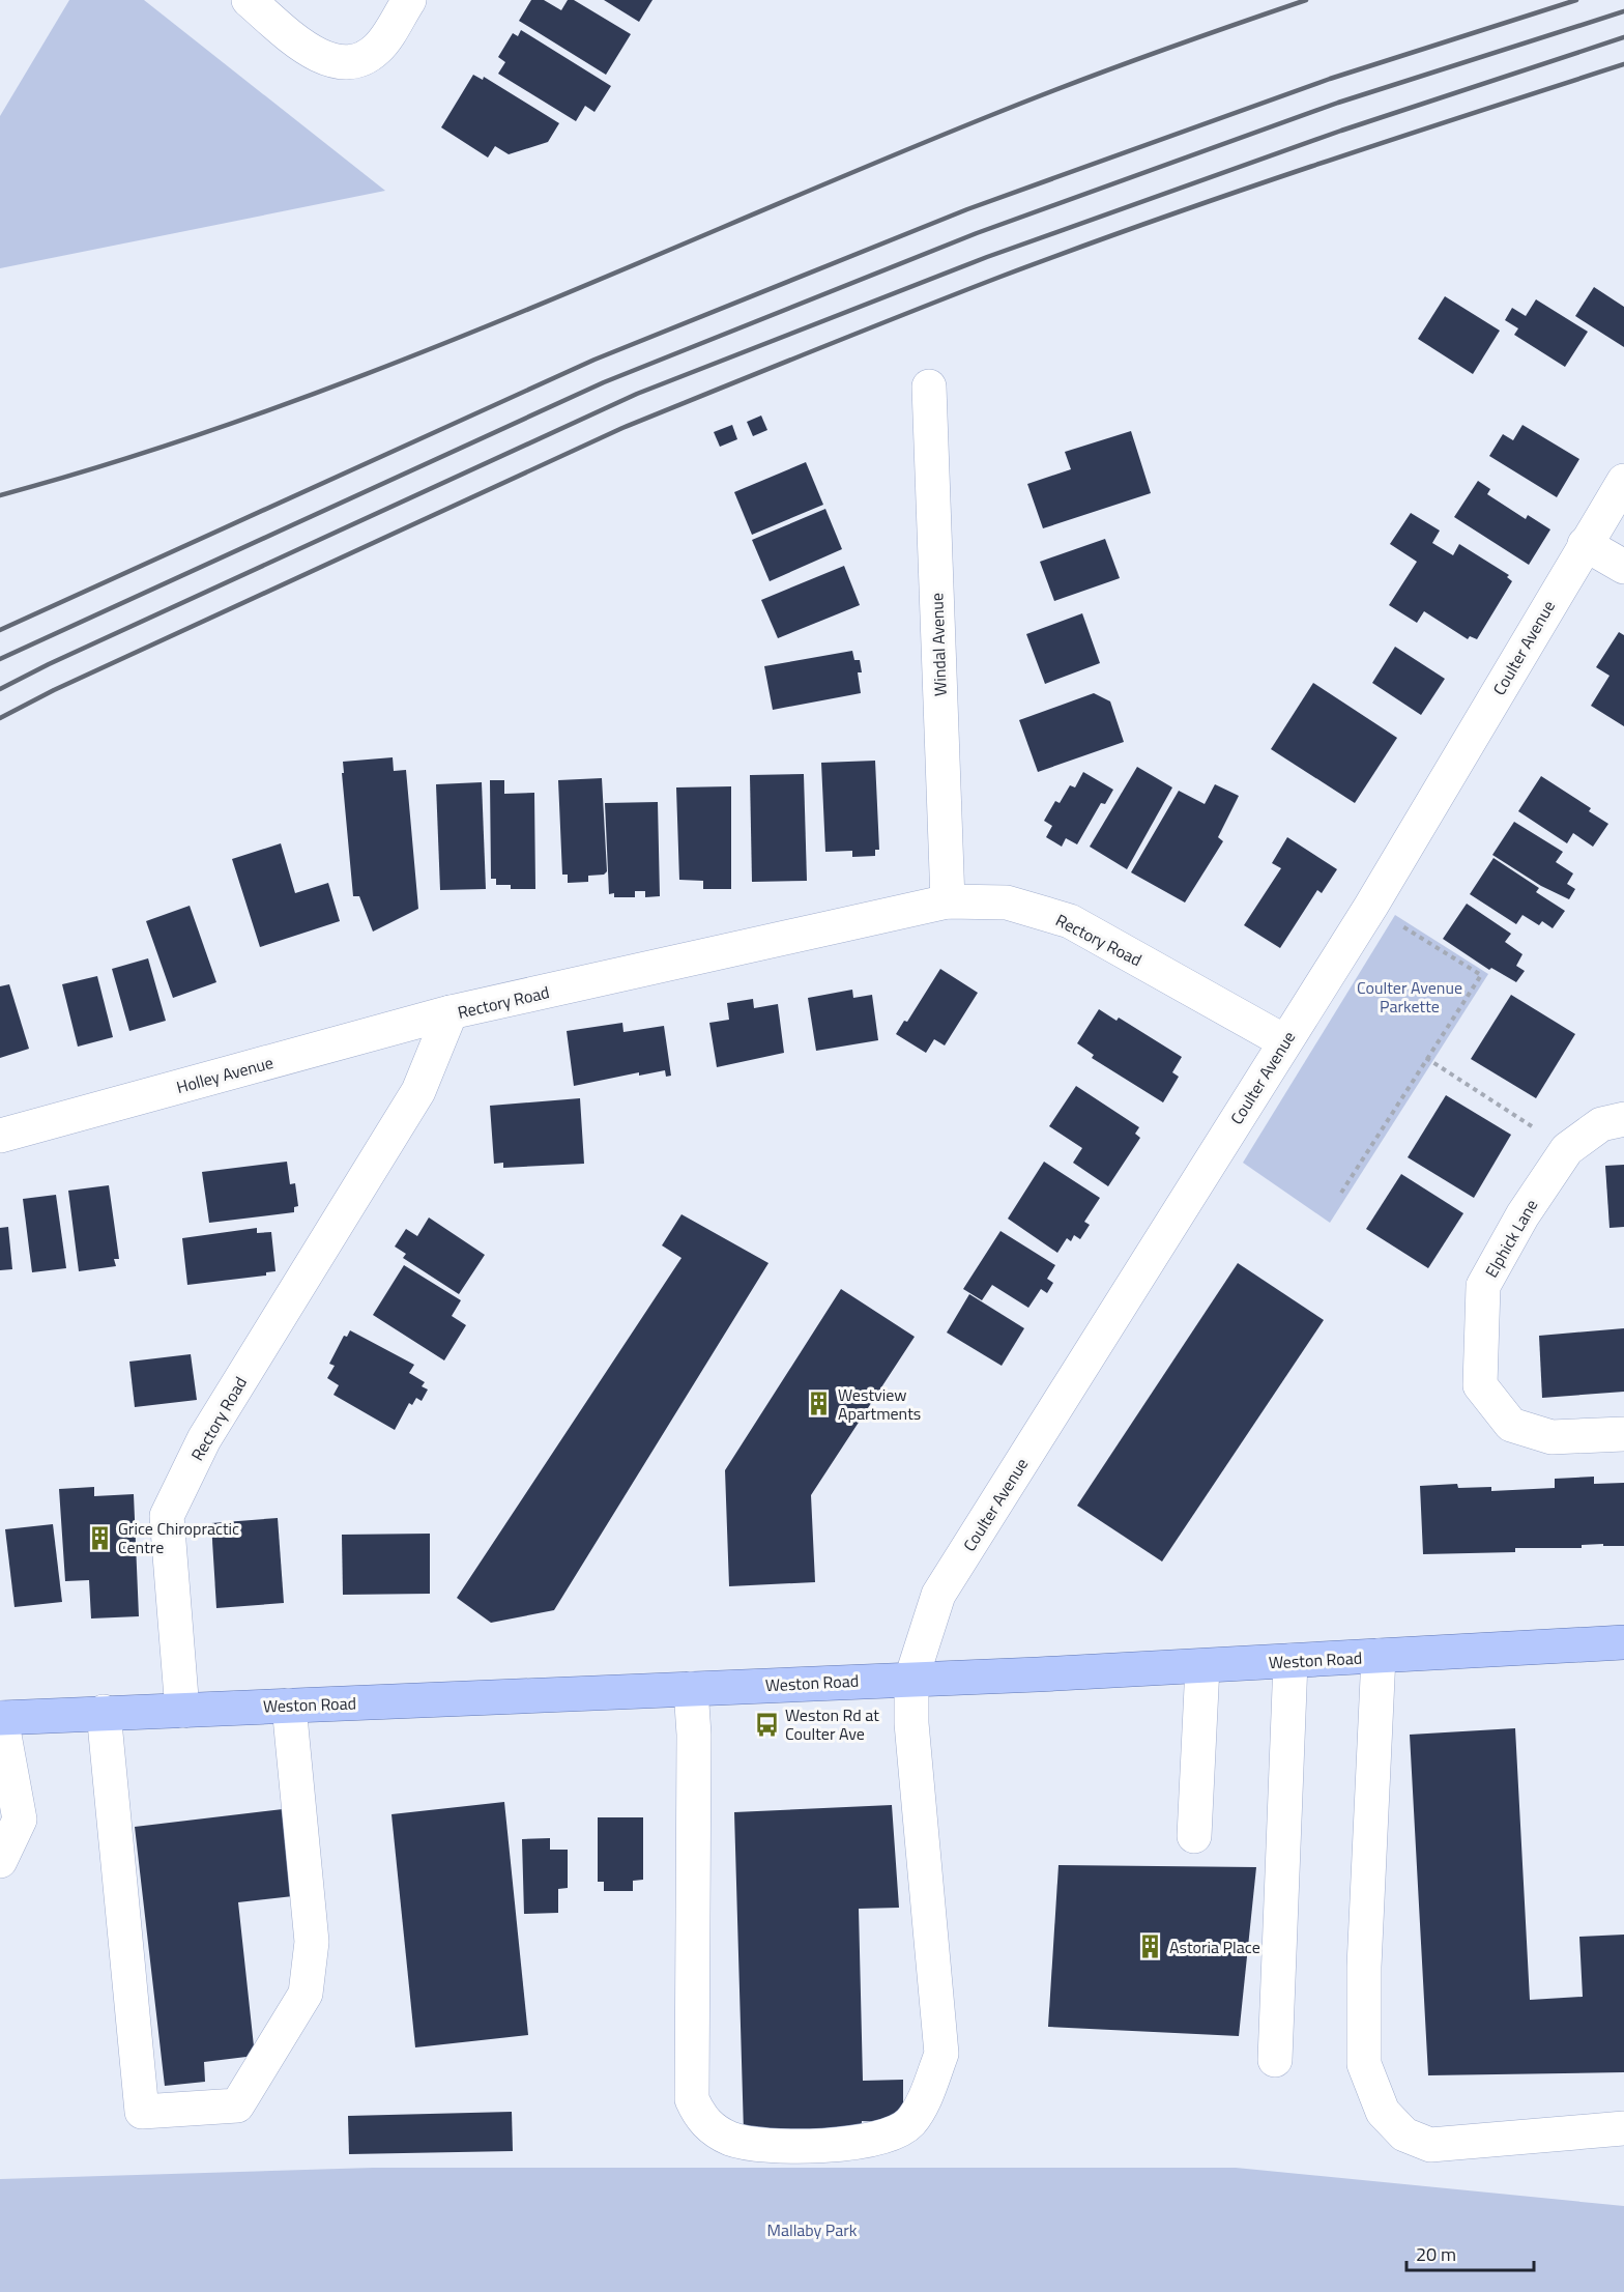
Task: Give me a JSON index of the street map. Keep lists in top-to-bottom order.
{
  "streets": {
    "main road": ["Weston Road"],
    "street": [
      "Windal Avenue",
      "Coulter Avenue",
      "Rectory Road",
      "Holley Avenue",
      "Elphick Lane"
    ]
  },
  "crossings": [
    ["Windal Avenue", "Rectory Road"],
    ["Coulter Avenue", "Rectory Road"],
    ["Coulter Avenue", "Weston Road"],
    ["Rectory Road", "Holley Avenue"],
    ["Rectory Road", "Weston Road"]
  ],
  "parks": ["Coulter Avenue Parkette", "Mallaby Park"],
  "places": {
    "building": ["Westview Apartments", "Grice Chiropractic Centre", "Astoria Place"],
    "bus stop": ["Weston Rd at Coulter Ave"]
  },
  "scale_bar": "20 m"
}
